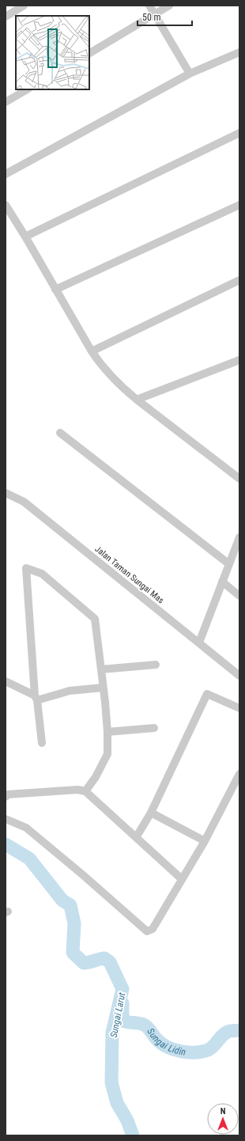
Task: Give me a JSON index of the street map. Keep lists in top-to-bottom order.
{
  "streets": {
    "street": ["Jalan Taman Sungai Mas"]
  },
  "water": ["Sungai Larut", "Sungai Lidin"],
  "scale_bar": "50 m",
  "north": "top"
}
